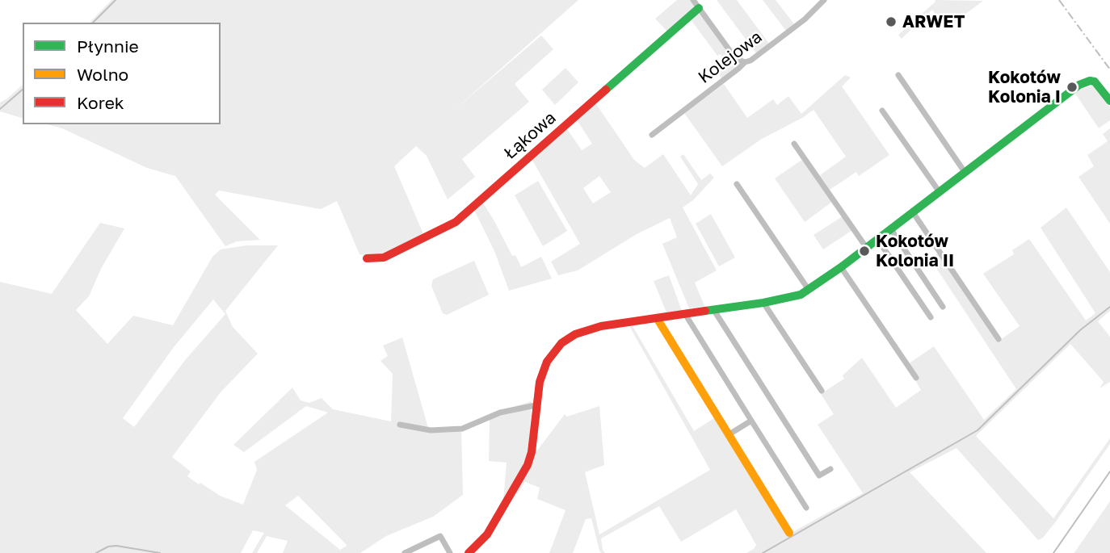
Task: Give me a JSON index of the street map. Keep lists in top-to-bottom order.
{
  "streets": {
    "street": ["Kolejowa", "Łąkowa"]
  },
  "places": ["ARWET", "Kokotów Kolonia I", "Kokotów Kolonia II"],
  "legend": ["Płynnie", "Wolno", "Korek"]
}
